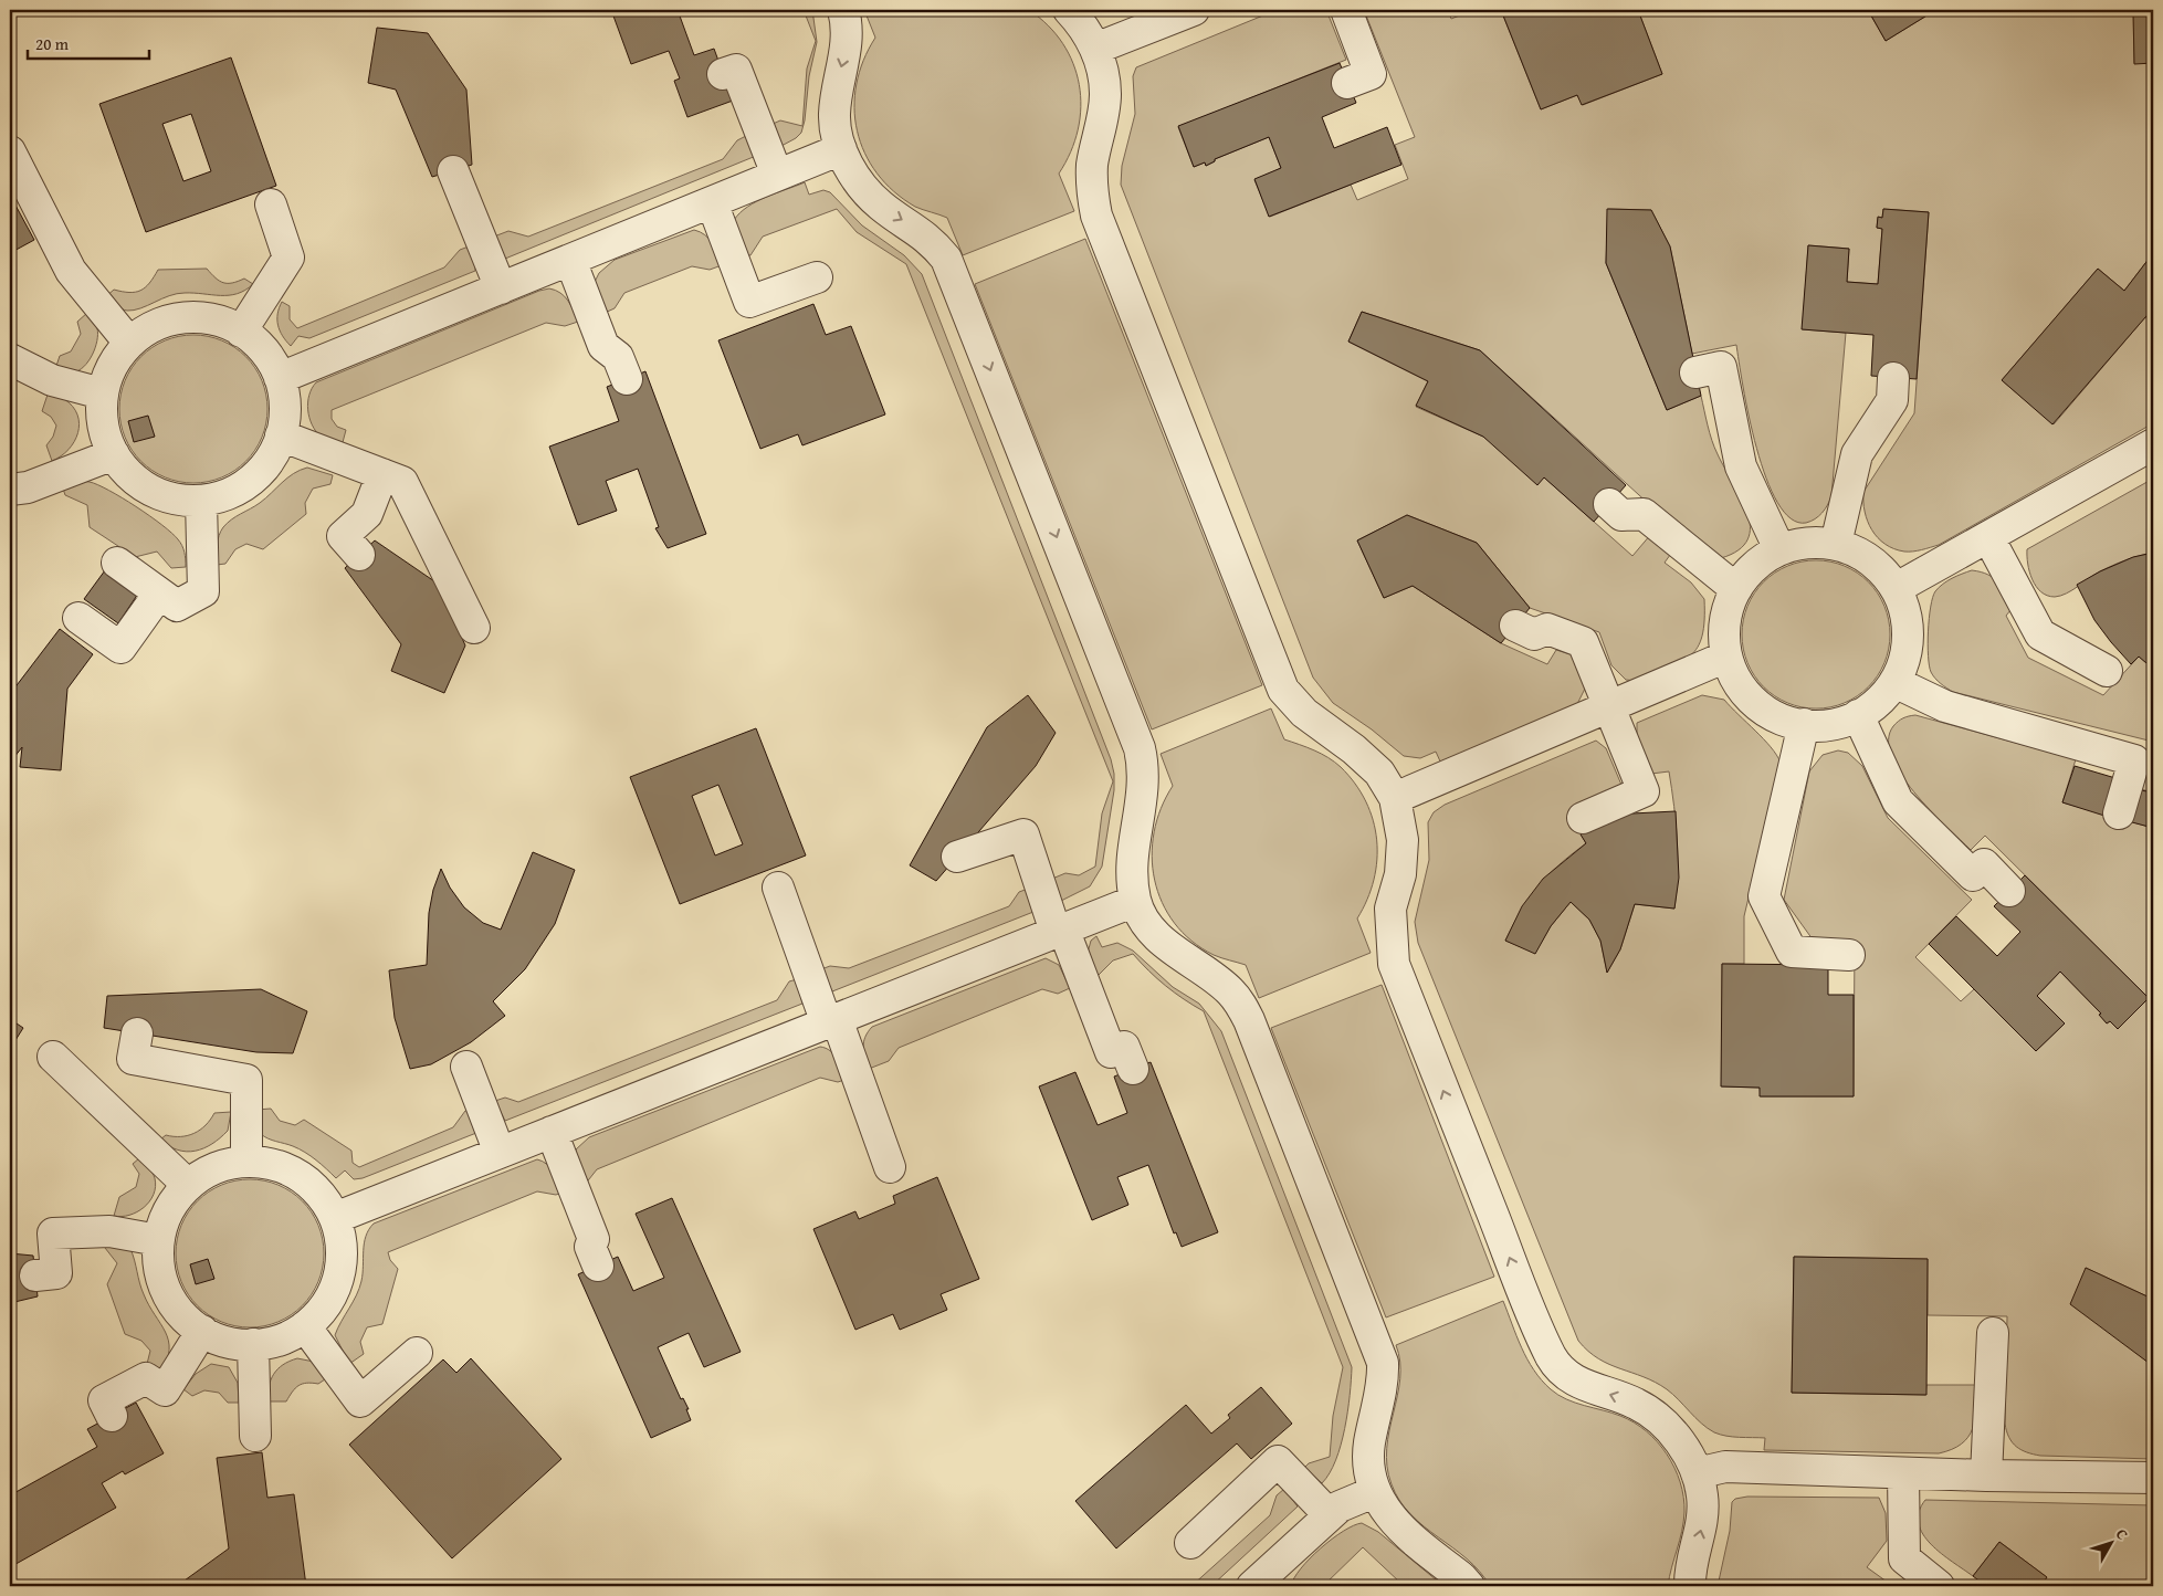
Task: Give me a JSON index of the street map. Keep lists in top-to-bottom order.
{
  "scale_bar": "20 m",
  "north": "top right"
}
